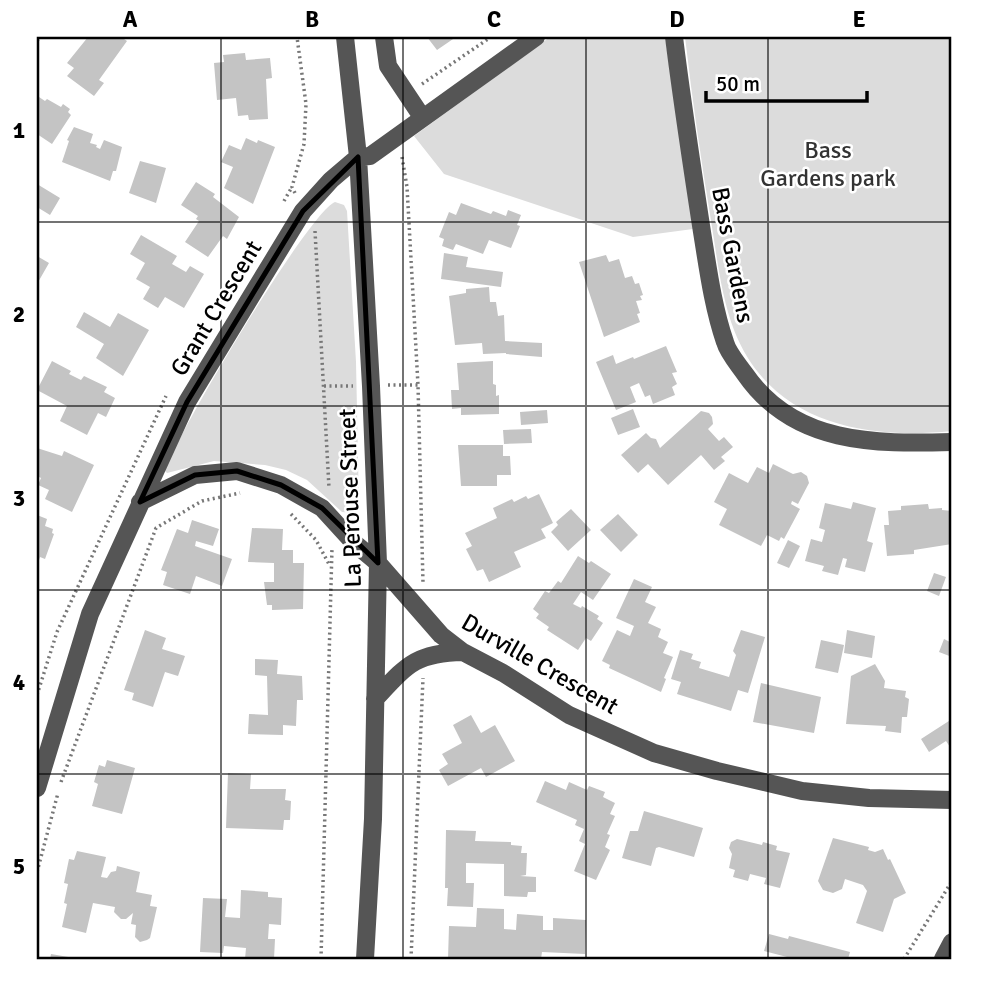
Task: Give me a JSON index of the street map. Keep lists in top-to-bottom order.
{
  "streets": {
    "street": [
      "Bass Gardens",
      "Grant Crescent",
      "La Perouse Street",
      "Durville Crescent"
    ]
  },
  "crossings": [
    ["Grant Crescent", "La Perouse Street"],
    ["La Perouse Street", "Durville Crescent"]
  ],
  "parks": ["Bass Gardens park"],
  "scale_bar": "50 m",
  "grid": {
    "columns": [
      "A",
      "B",
      "C",
      "D",
      "E"
    ],
    "rows": [
      "1",
      "2",
      "3",
      "4",
      "5"
    ]
  }
}
